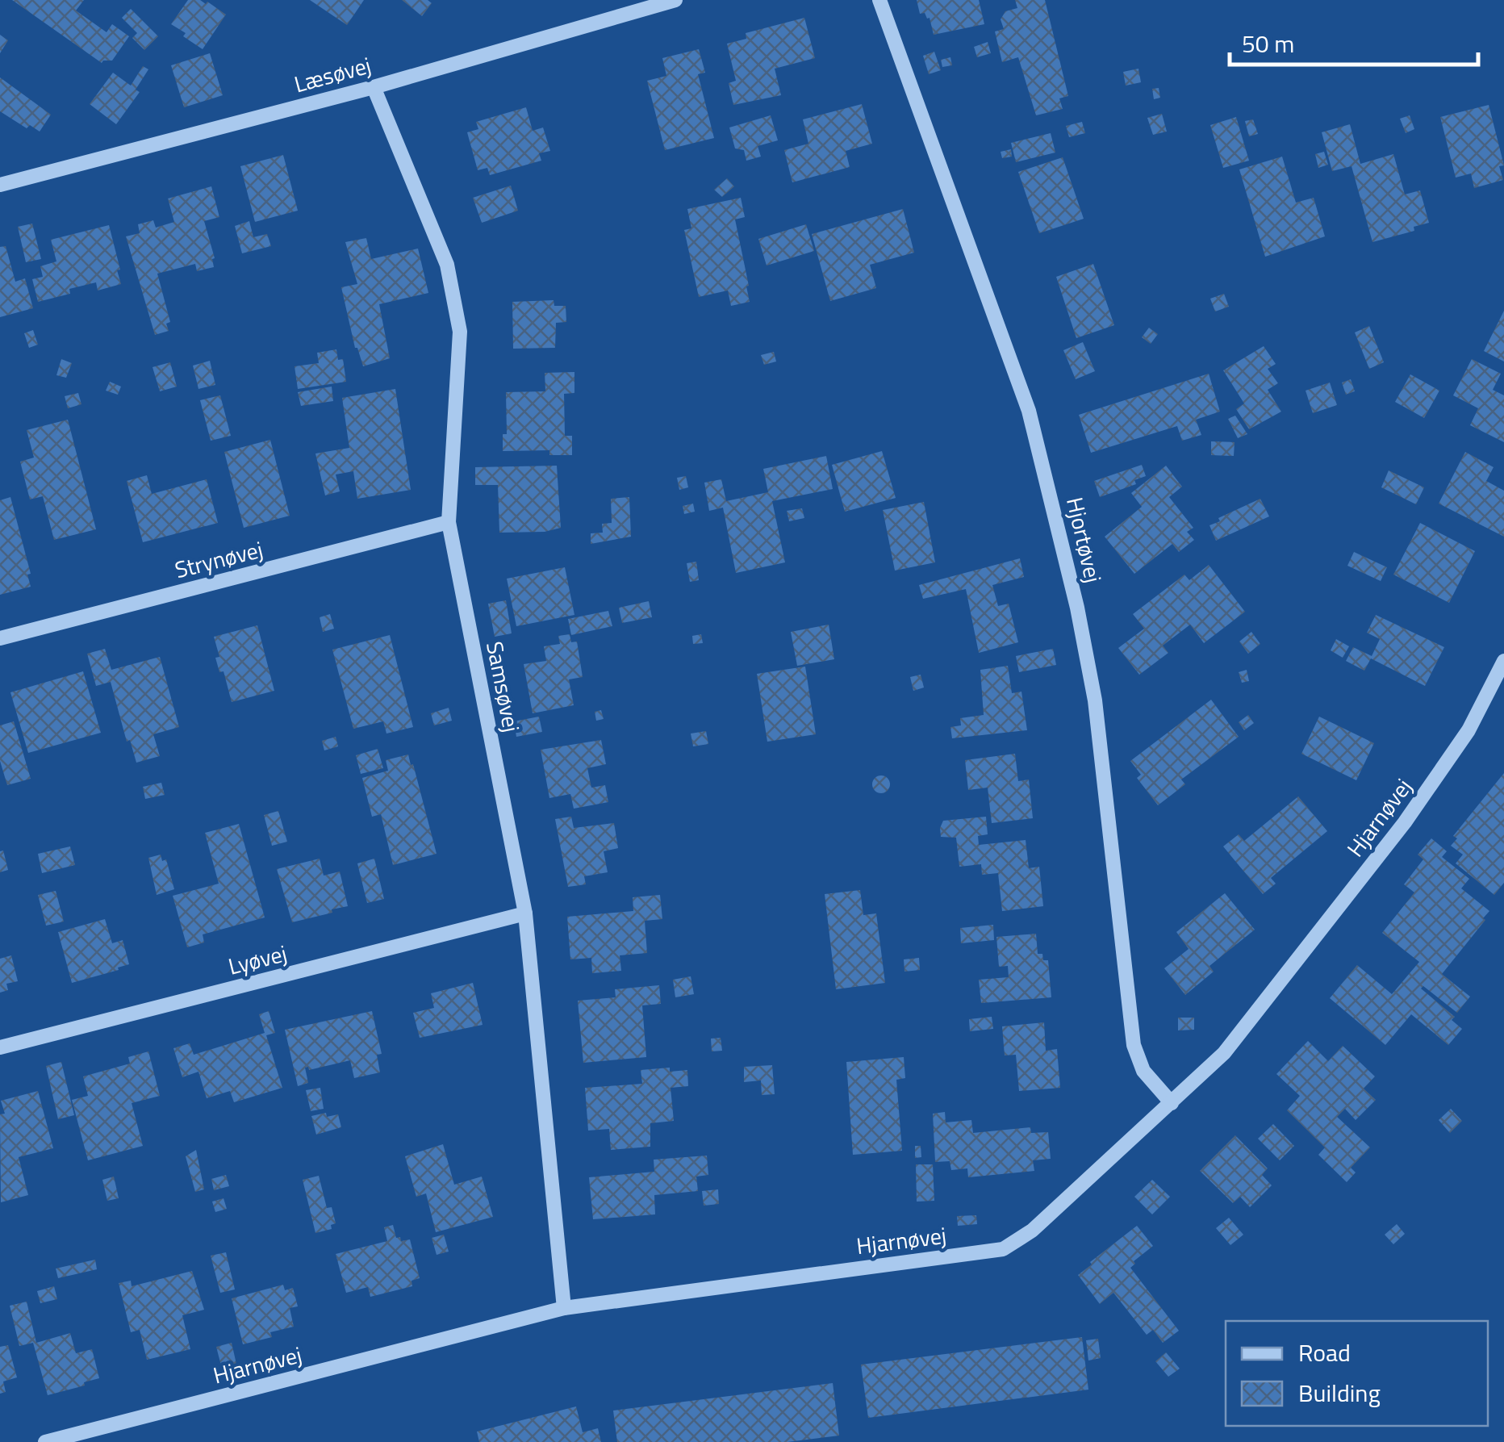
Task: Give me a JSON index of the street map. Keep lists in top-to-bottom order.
{
  "streets": {
    "street": [
      "Læsøvej",
      "Hjortøvej",
      "Strynøvej",
      "Samsøvej",
      "Hjarnøvej",
      "Lyøvej"
    ]
  },
  "crossings": [
    ["Læsøvej", "Samsøvej"],
    ["Hjortøvej", "Hjarnøvej"],
    ["Strynøvej", "Samsøvej"],
    ["Samsøvej", "Hjarnøvej"],
    ["Samsøvej", "Lyøvej"]
  ],
  "legend": ["Road", "Building"],
  "scale_bar": "50 m"
}
